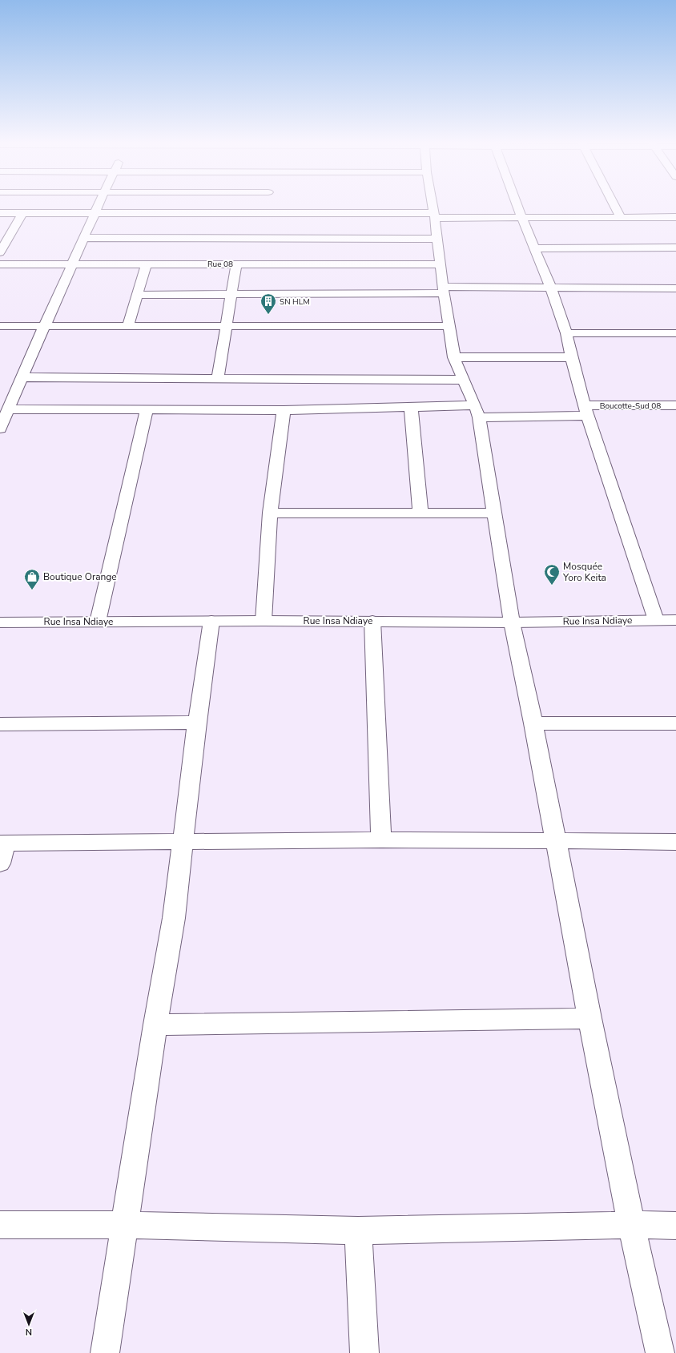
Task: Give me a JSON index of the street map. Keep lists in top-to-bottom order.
{
  "streets": {
    "street": ["Rue 08", "Boucotte-Sud 08", "Rue Insa Ndiaye"]
  },
  "places": {
    "building": ["SN HLM"],
    "mosque": ["Mosquée Yoro Keita"],
    "shop": ["Boutique Orange"]
  },
  "north": "bottom"
}
